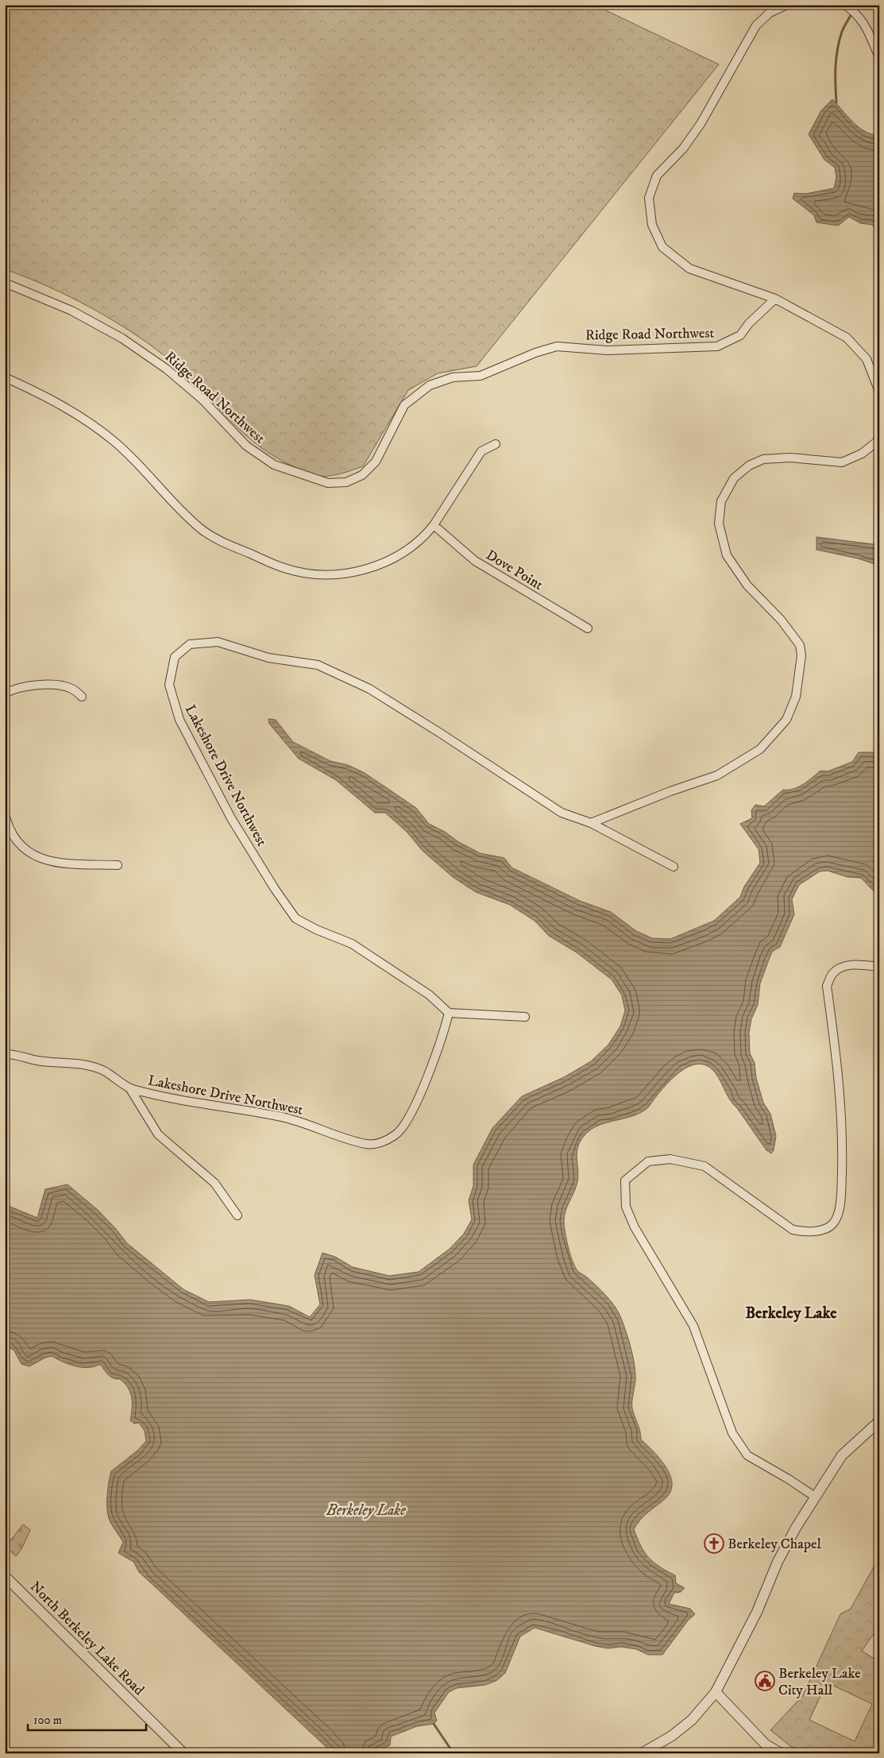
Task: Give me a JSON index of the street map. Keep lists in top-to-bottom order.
{
  "streets": {
    "street": [
      "Ridge Road Northwest",
      "Dove Point",
      "Lakeshore Drive Northwest",
      "North Berkeley Lake Road"
    ]
  },
  "districts": ["Berkeley Lake"],
  "water": ["Berkeley Lake"],
  "places": {
    "church": ["Berkeley Chapel"],
    "public building": ["Berkeley Lake City Hall"]
  },
  "scale_bar": "100 m"
}
